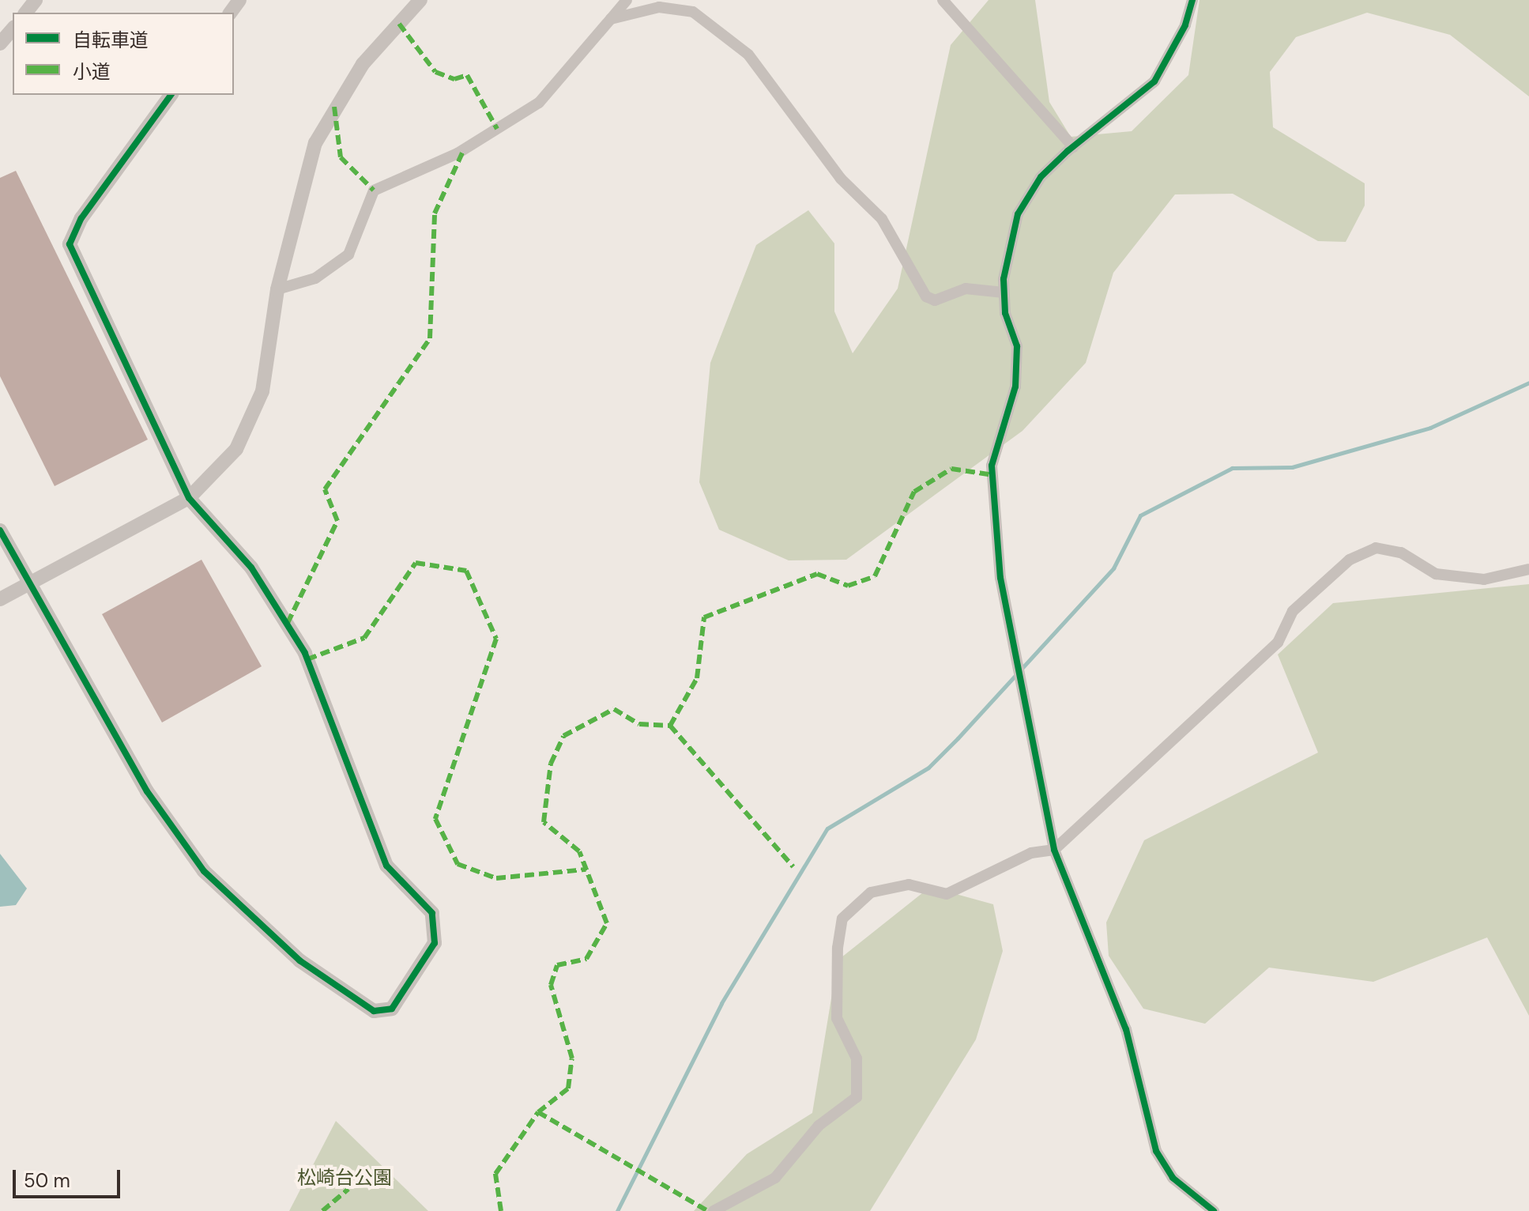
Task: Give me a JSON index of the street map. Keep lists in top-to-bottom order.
{
  "parks": ["松崎台公園"],
  "legend": ["自転車道", "小道"],
  "scale_bar": "50 m"
}
